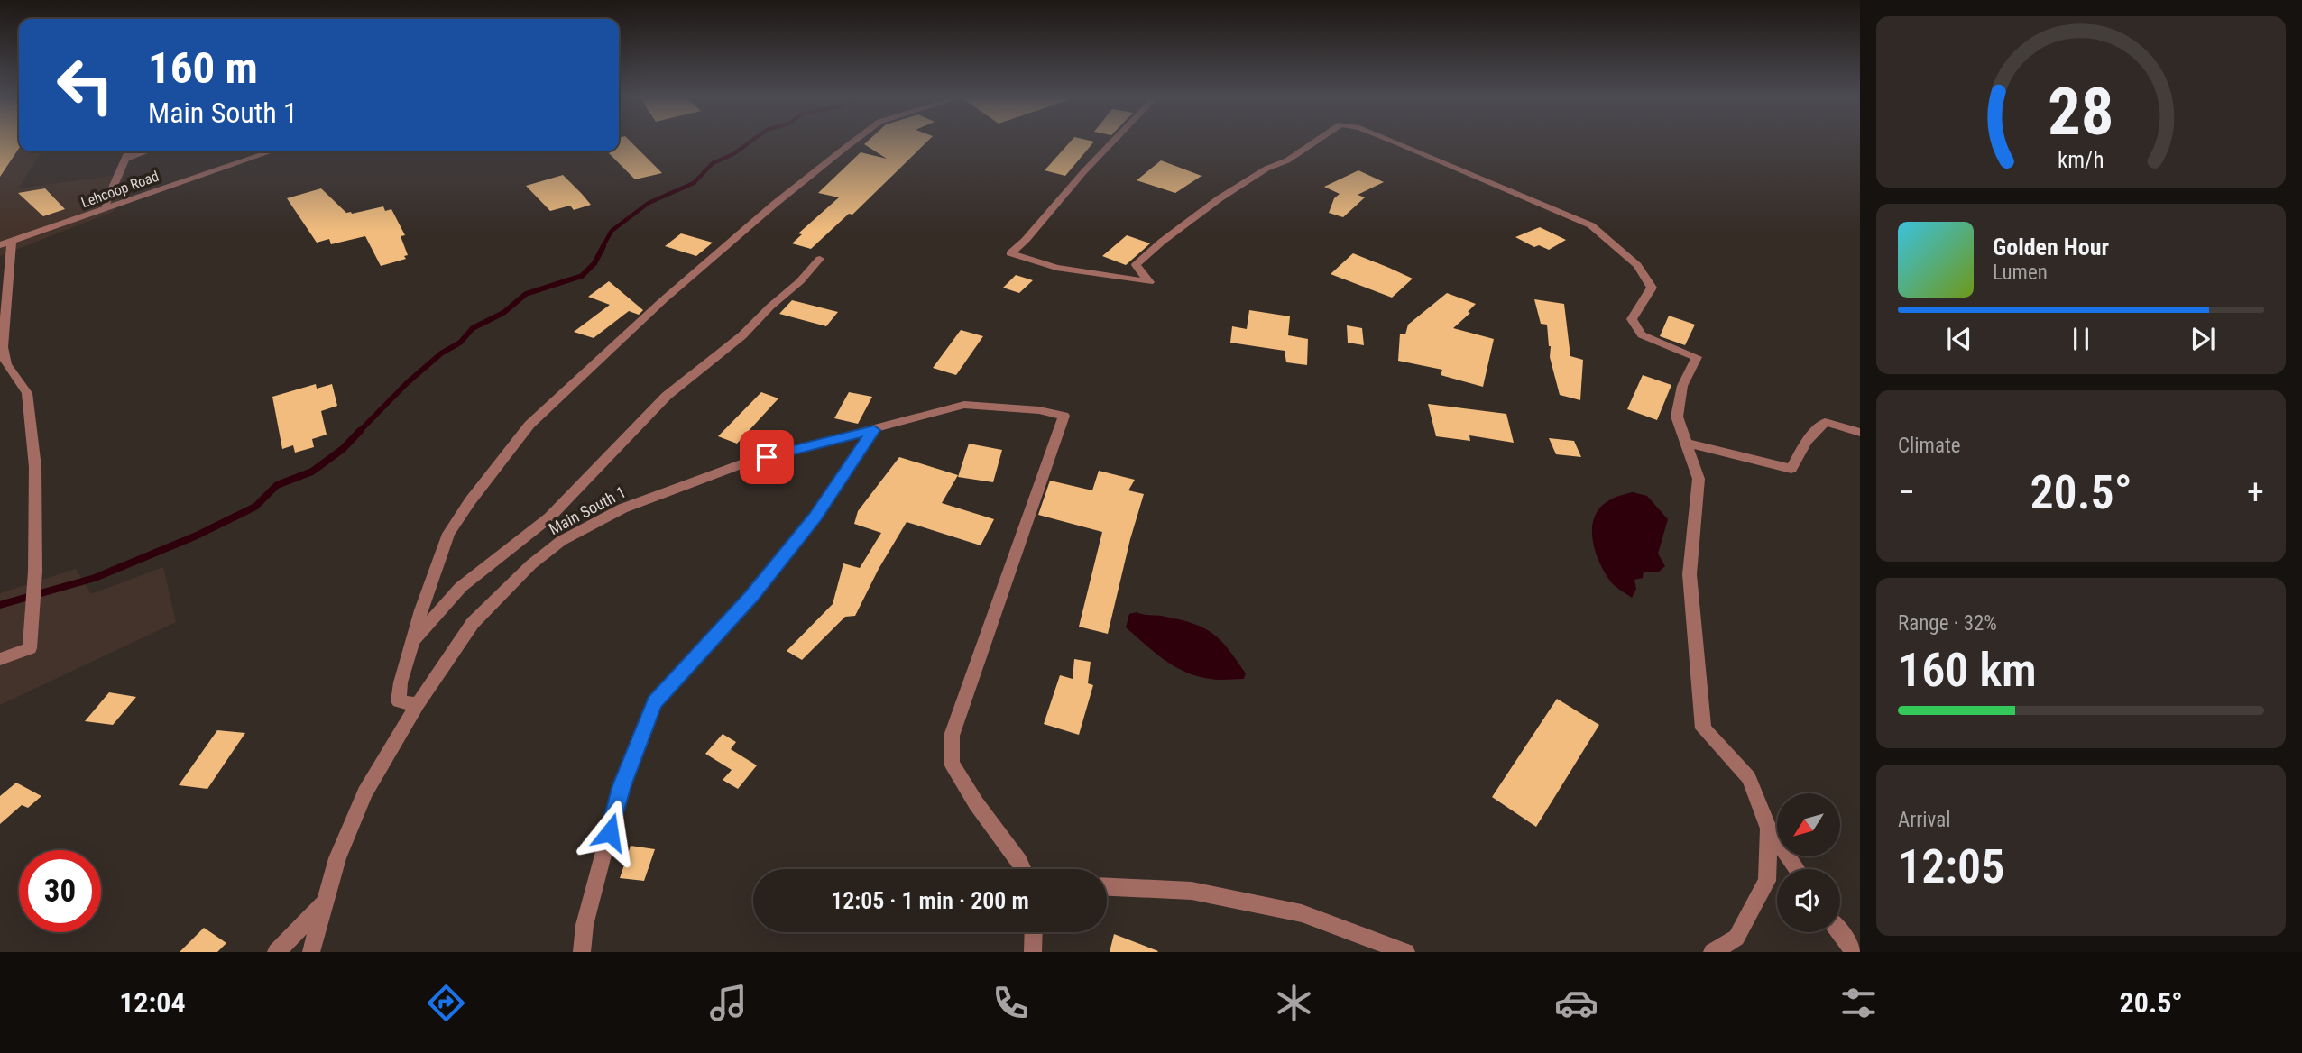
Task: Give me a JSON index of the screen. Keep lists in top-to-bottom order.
{
  "streets": {
    "street": ["Lehcoop Road", "Main South 1"]
  },
  "north": "bottom left",
  "page": {
    "turn": ["160 m", "Main South 1"],
    "song": ["Golden Hour", "Lumen"],
    "tile": [
      "Climate",
      ["Range · 32%", "160 km"],
      ["Arrival", "12:05"]
    ],
    "heat": ["−", "20.5°", "+"],
    "limit": "30",
    "trip": "12:05 · 1 min · 200 m",
    "tabs": ["12:04", "20.5°"],
    "gauge": ["28", "km/h"]
  }
}
